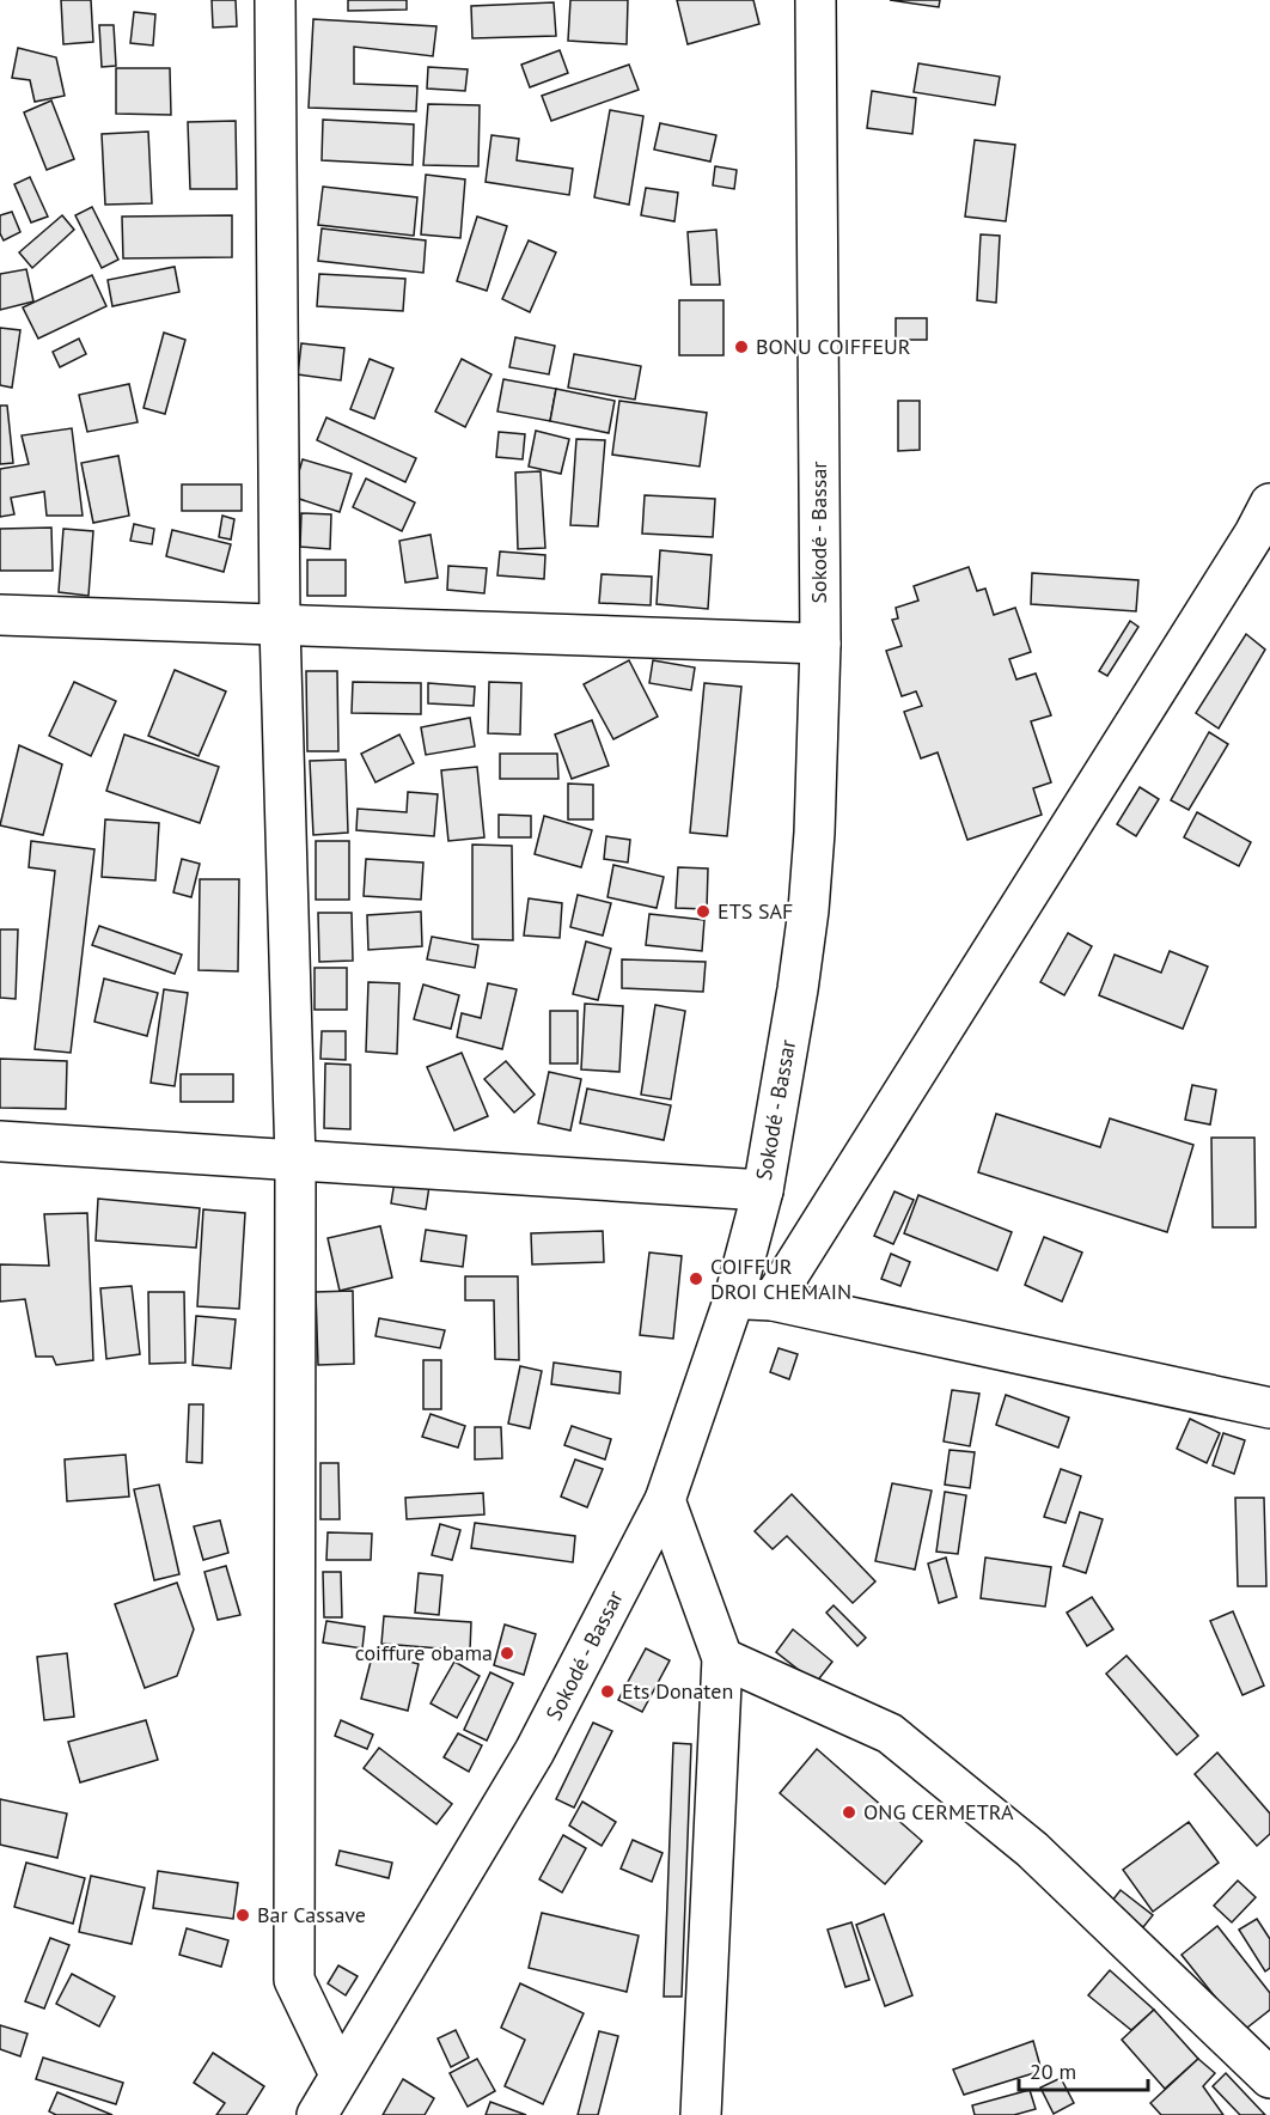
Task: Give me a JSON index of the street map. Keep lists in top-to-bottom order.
{
  "streets": {
    "street": ["Sokodé - Bassar"]
  },
  "places": [
    "BONU COIFFEUR",
    "ETS SAF",
    "COIFFUR DROI CHEMAIN",
    "coiffure obama",
    "Ets Donaten",
    "ONG CERMETRA",
    "Bar Cassave"
  ],
  "scale_bar": "20 m"
}
